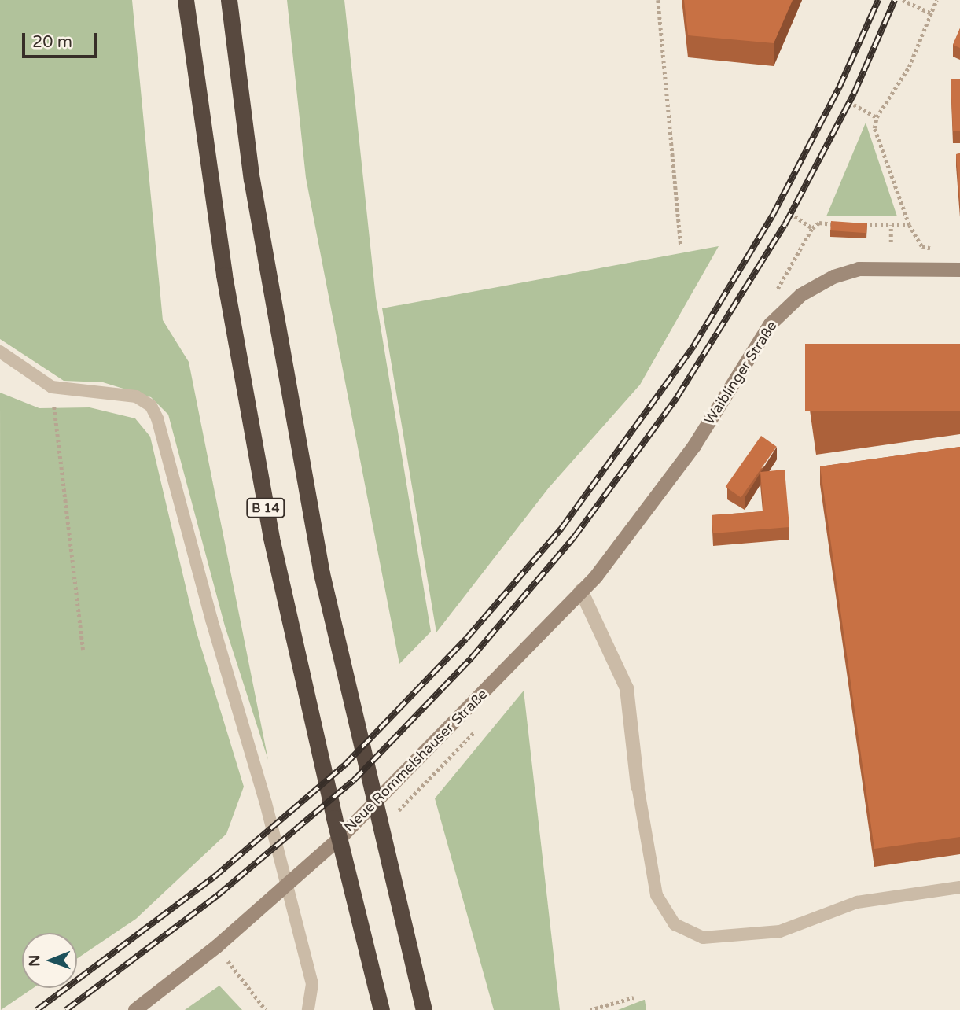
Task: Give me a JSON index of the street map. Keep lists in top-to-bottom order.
{
  "streets": {
    "highway": ["B 14"],
    "street": ["Waiblinger Straße", "Neue Rommelshauser Straße"]
  },
  "crossings": [
    ["Waiblinger Straße", "Neue Rommelshauser Straße"]
  ],
  "scale_bar": "20 m",
  "north": "left"
}
